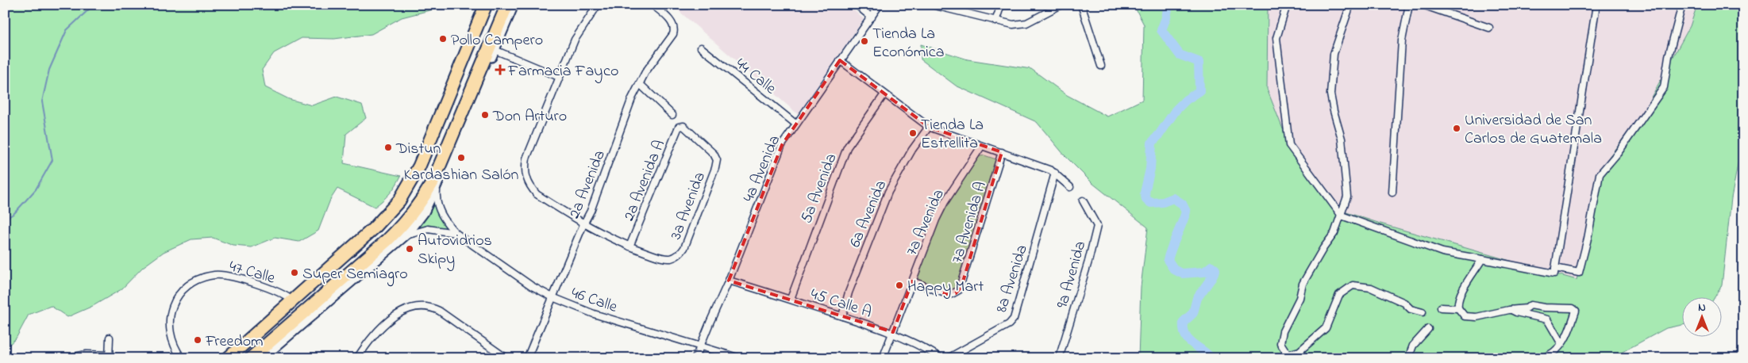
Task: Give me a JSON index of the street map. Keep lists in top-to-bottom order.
{
  "streets": {
    "street": [
      "44 Calle",
      "4a Avenida",
      "2a Avenida A",
      "2a Avenida",
      "5a Avenida",
      "3a Avenida",
      "6a Avenida",
      "7a Avenida",
      "7a Avenida A",
      "47 Calle",
      "9a Avenida",
      "8a Avenida",
      "46 Calle",
      "45 Calle A"
    ]
  },
  "crossings": [
    ["44 Calle", "4a Avenida"],
    ["4a Avenida", "46 Calle"],
    ["4a Avenida", "45 Calle A"],
    ["2a Avenida A", "3a Avenida"],
    ["2a Avenida", "46 Calle"],
    ["5a Avenida", "45 Calle A"],
    ["6a Avenida", "45 Calle A"],
    ["7a Avenida", "7a Avenida A"],
    ["7a Avenida", "45 Calle A"]
  ],
  "places": {
    "other": [
      "Pollo Campero",
      "Tienda La Económica",
      "Don Arturo",
      "Universidad de San Carlos de Guatemala",
      "Tienda La Estrellita",
      "Distun",
      "Kardashian Salón",
      "Autovidrios Skipy",
      "Super Semiagro",
      "Happy Mart",
      "Freedom"
    ],
    "health": ["Farmacia Fayco"]
  },
  "north": "top"
}
